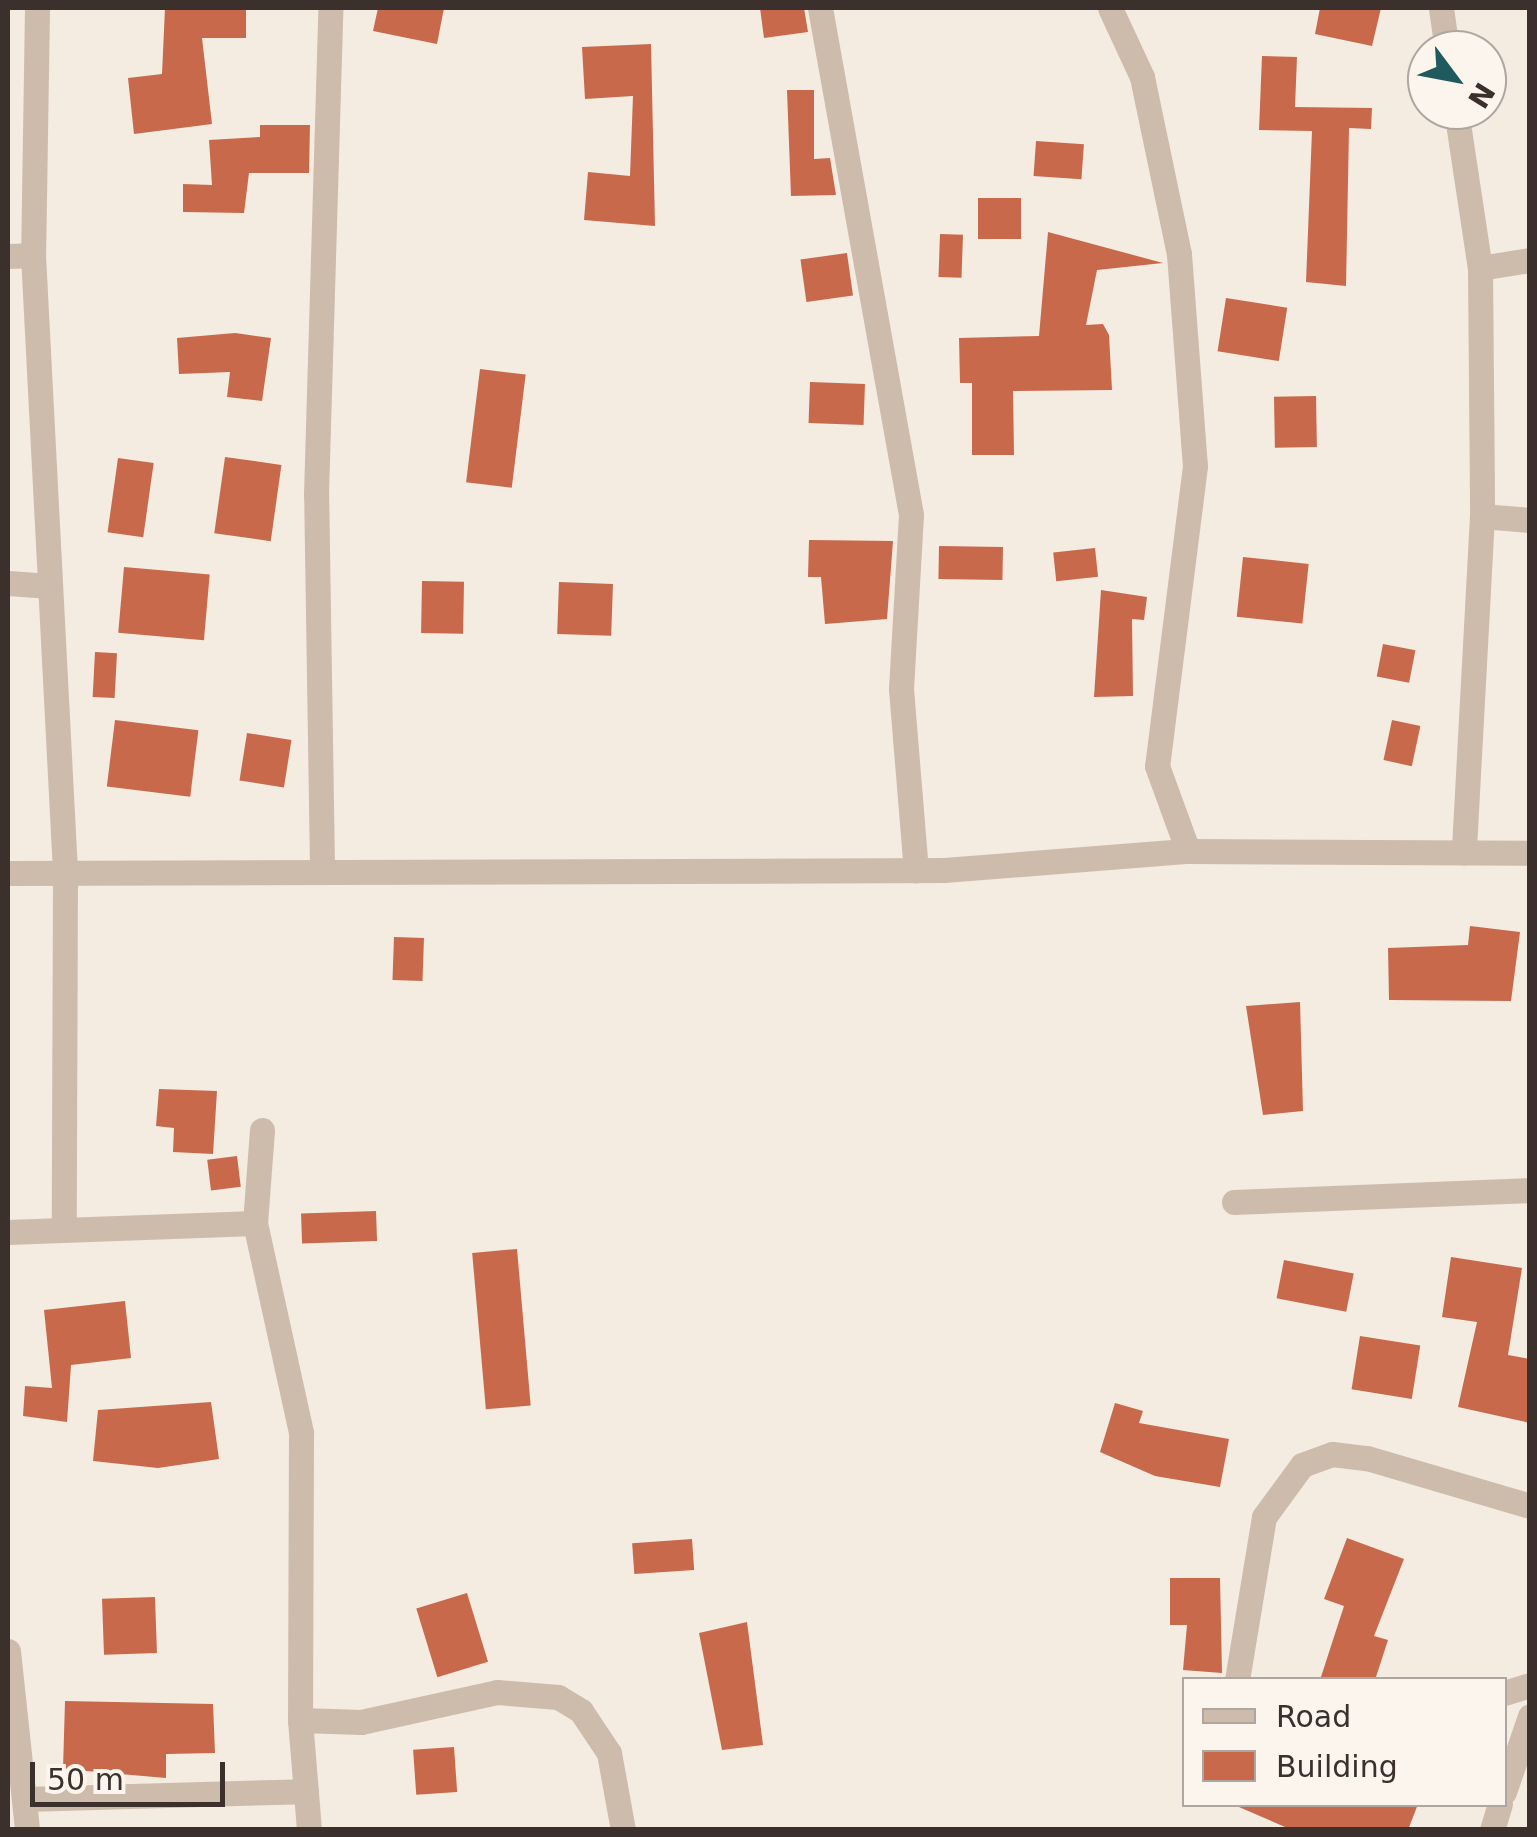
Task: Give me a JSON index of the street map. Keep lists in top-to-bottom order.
{
  "legend": ["Road", "Building"],
  "scale_bar": "50 m",
  "north": "bottom right"
}
